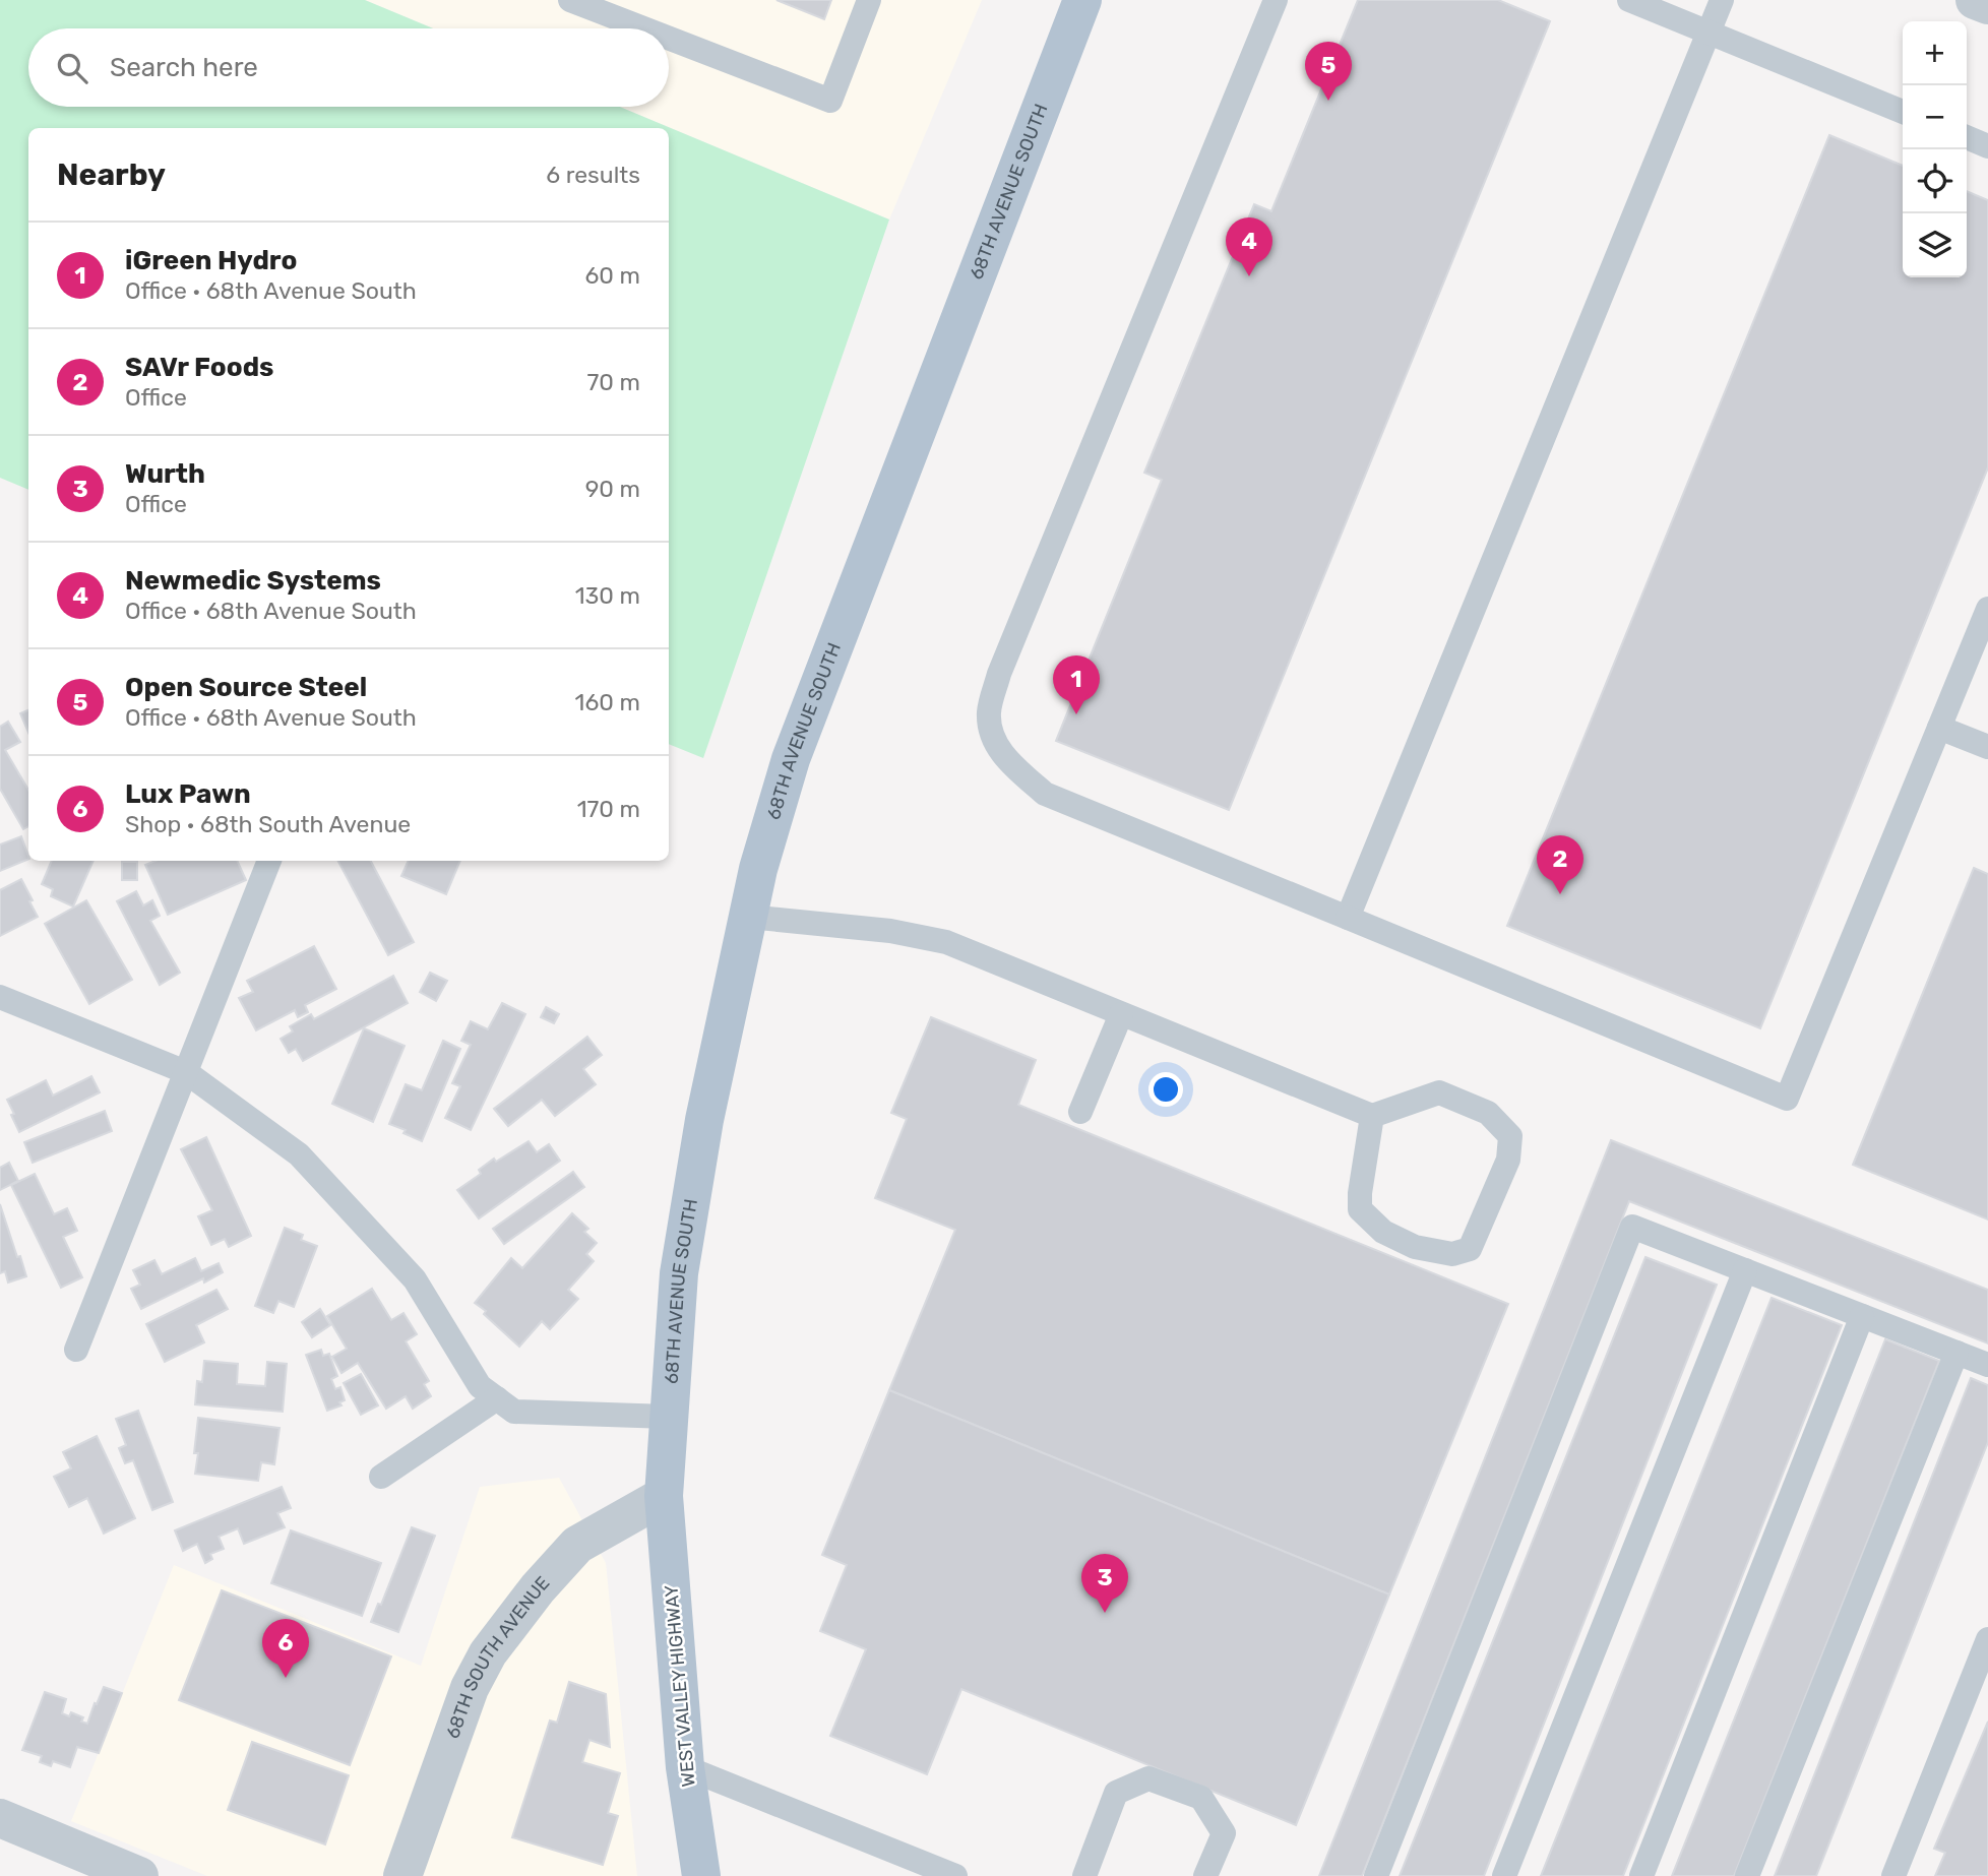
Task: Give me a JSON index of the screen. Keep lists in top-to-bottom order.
{
  "streets": {
    "main road": ["68TH AVENUE SOUTH", "WEST VALLEY HIGHWAY"],
    "street": ["68TH SOUTH AVENUE"]
  },
  "crossings": [
    ["68TH AVENUE SOUTH", "68TH SOUTH AVENUE"],
    ["68TH AVENUE SOUTH", "WEST VALLEY HIGHWAY"],
    ["68TH SOUTH AVENUE", "WEST VALLEY HIGHWAY"]
  ],
  "page": {
    "map_buttons": ["+", "−"],
    "search": "Search here",
    "pins": [
      "5",
      "4",
      "1",
      "2",
      "3",
      "6"
    ],
    "heading": ["Nearby", "6 results"],
    "list": [
      {
        "mark": "1",
        "name": "iGreen Hydro",
        "note": "Office · 68th Avenue South",
        "value": "60 m"
      },
      {
        "mark": "2",
        "name": "SAVr Foods",
        "note": "Office",
        "value": "70 m"
      },
      {
        "mark": "3",
        "name": "Wurth",
        "note": "Office",
        "value": "90 m"
      },
      {
        "mark": "4",
        "name": "Newmedic Systems",
        "note": "Office · 68th Avenue South",
        "value": "130 m"
      },
      {
        "mark": "5",
        "name": "Open Source Steel",
        "note": "Office · 68th Avenue South",
        "value": "160 m"
      },
      {
        "mark": "6",
        "name": "Lux Pawn",
        "note": "Shop · 68th South Avenue",
        "value": "170 m"
      }
    ]
  }
}
